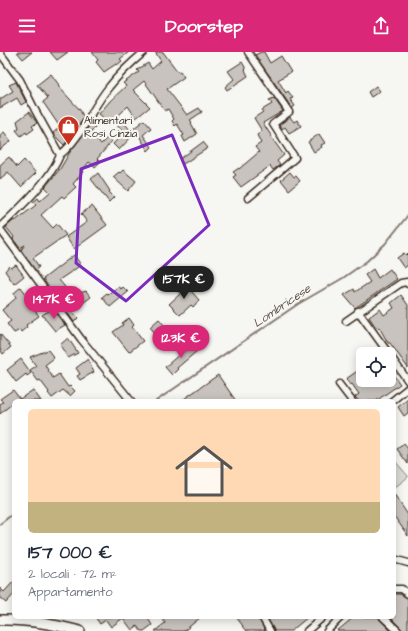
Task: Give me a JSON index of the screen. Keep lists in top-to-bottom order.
{
  "water": ["Lombricese"],
  "places": {
    "shop": ["Alimentari Rosi Cinzia"]
  },
  "page": {
    "header": "Doorstep",
    "price": ["157K €", "147K €", "123K €"],
    "list": [
      {
        "name": "157 000 €",
        "note": "2 locali · 72 m² · Appartamento"
      }
    ]
  }
}
